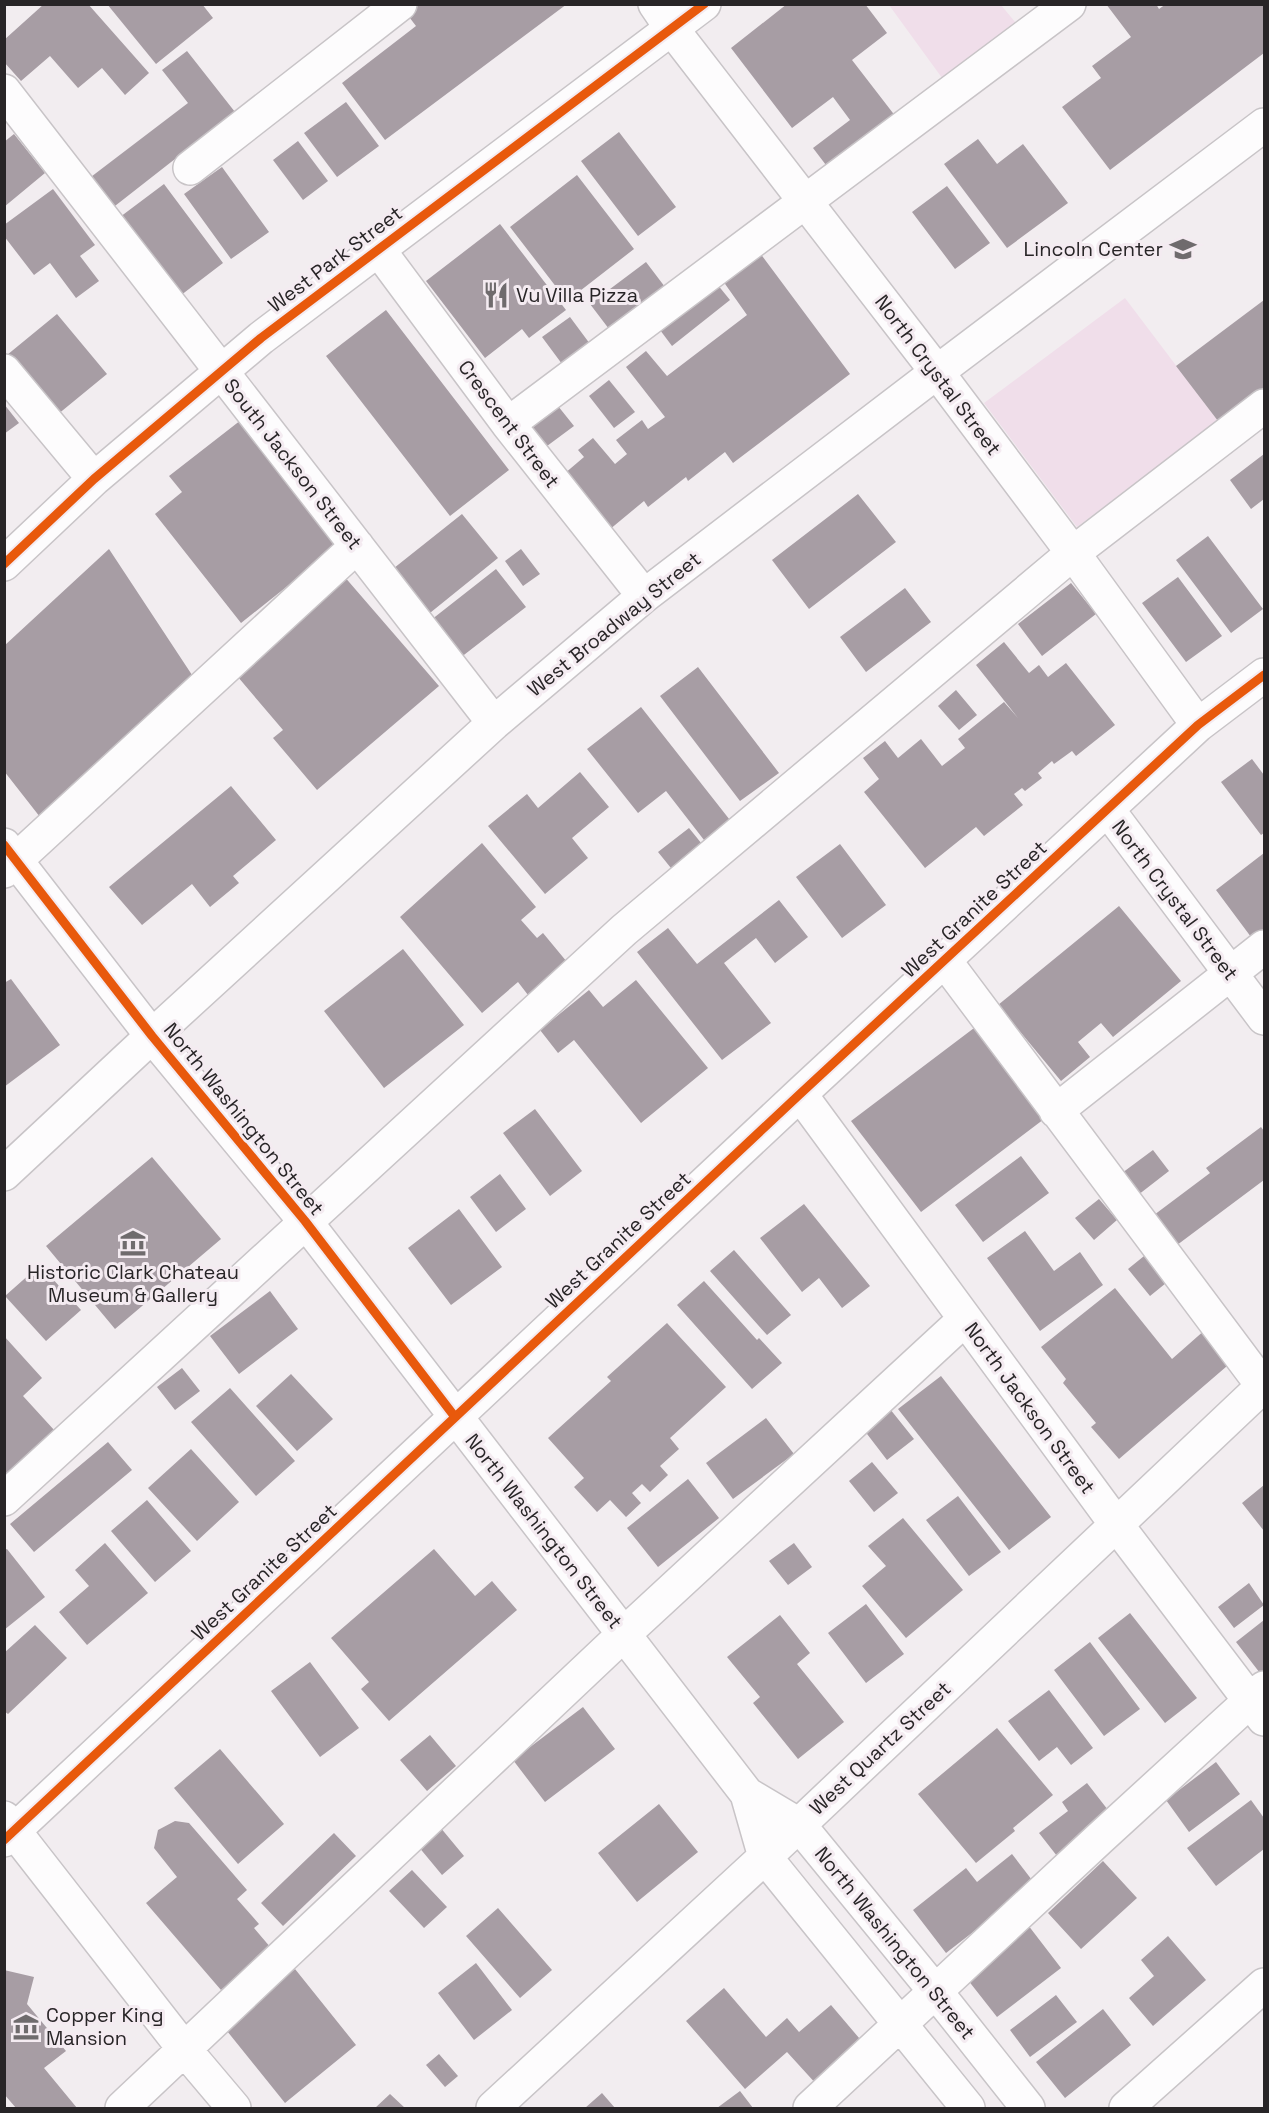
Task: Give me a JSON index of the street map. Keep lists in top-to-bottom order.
{
  "streets": {
    "street": [
      "West Park Street",
      "North Crystal Street",
      "Crescent Street",
      "South Jackson Street",
      "West Broadway Street",
      "West Granite Street",
      "North Washington Street",
      "North Jackson Street",
      "West Quartz Street"
    ]
  },
  "crossings": [
    ["West Park Street", "North Crystal Street"],
    ["West Park Street", "Crescent Street"],
    ["West Park Street", "South Jackson Street"],
    ["North Crystal Street", "West Broadway Street"],
    ["North Crystal Street", "West Granite Street"],
    ["Crescent Street", "West Broadway Street"],
    ["South Jackson Street", "West Broadway Street"],
    ["West Broadway Street", "North Washington Street"],
    ["West Granite Street", "North Washington Street"],
    ["West Granite Street", "North Jackson Street"],
    ["North Washington Street", "West Quartz Street"],
    ["North Jackson Street", "West Quartz Street"]
  ],
  "places": {
    "school or university": ["Lincoln Center"],
    "restaurant": ["Vu Villa Pizza"],
    "museum": ["Historic Clark Chateau Museum & Gallery", "Copper King Mansion"]
  }
}
